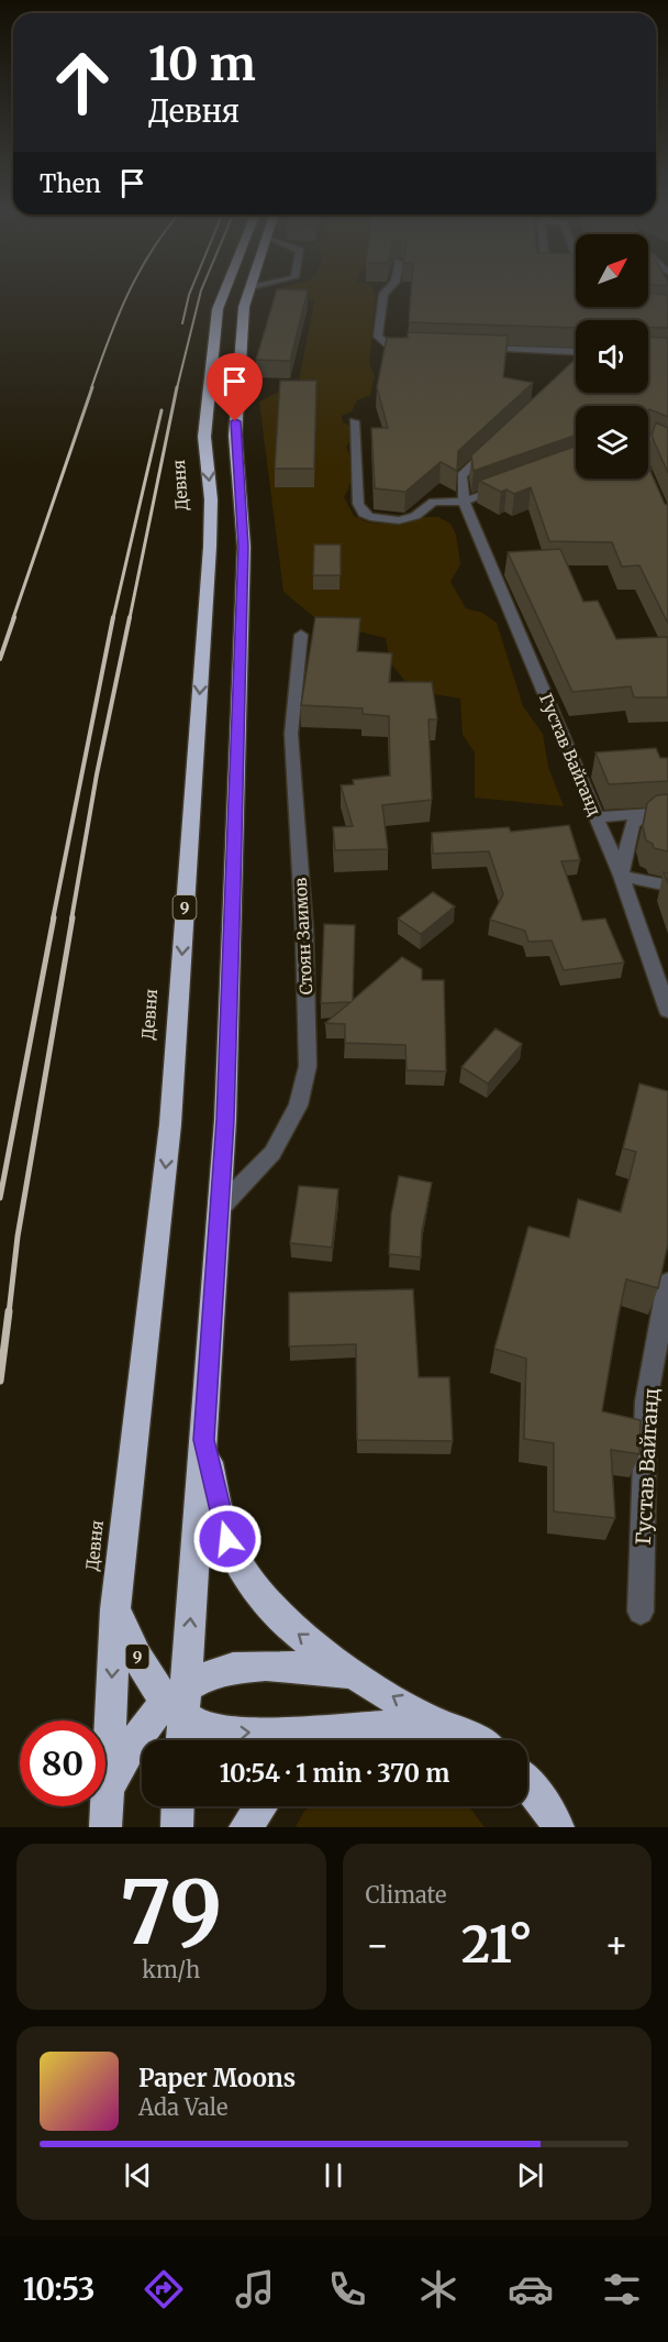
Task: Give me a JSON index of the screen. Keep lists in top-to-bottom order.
{
  "streets": {
    "highway": ["Девня", "9"],
    "street": ["Густав Вайганд", "Стоян Заимов"]
  },
  "crossings": [
    ["Девня", "9"]
  ],
  "north": "top right",
  "page": {
    "turn": ["10 m", "Девня"],
    "then": "Then",
    "limit": "80",
    "trip": "10:54 · 1 min · 370 m",
    "tile": [
      ["79", "km/h"],
      "Climate"
    ],
    "heat": ["−", "21°", "+"],
    "song": ["Paper Moons", "Ada Vale"],
    "tabs": "10:53"
  }
}
